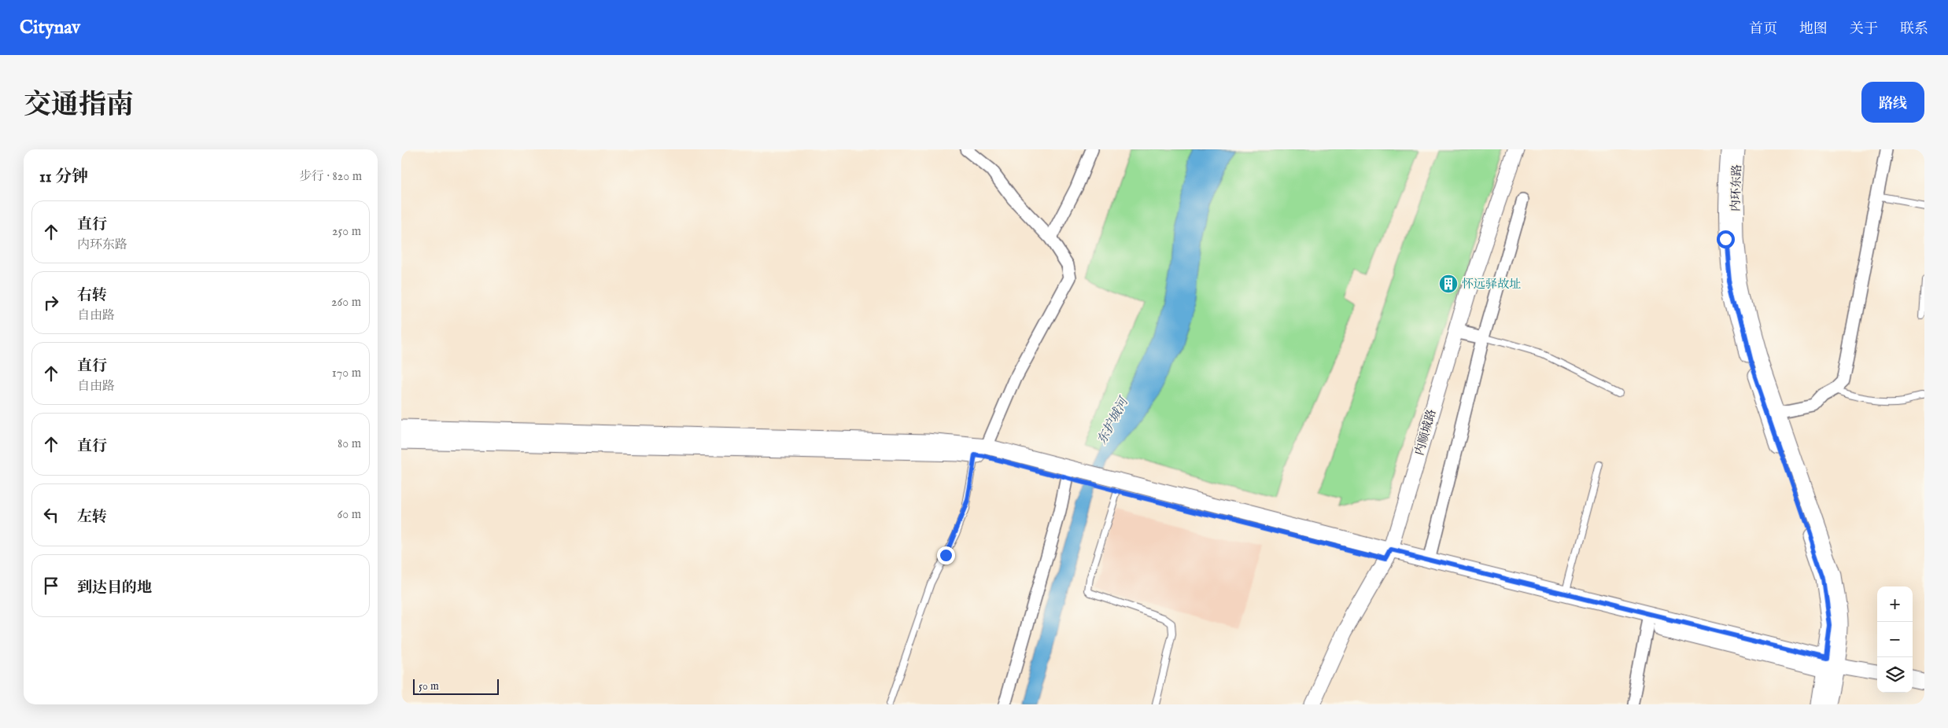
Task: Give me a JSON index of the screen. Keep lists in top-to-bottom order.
{
  "streets": {
    "street": ["内环东路", "内顺城路"]
  },
  "water": ["东护城河"],
  "places": {
    "building": ["怀远驿故址"]
  },
  "scale_bar": "50 m",
  "page": {
    "header": "Citynav",
    "nav": [
      "首页",
      "地图",
      "关于",
      "联系"
    ],
    "title": "交通指南",
    "buttons": "路线",
    "heading": ["11 分钟", "步行 · 820 m"],
    "list": [
      ["直行", "内环东路", "250 m"],
      ["右转", "自由路", "260 m"],
      ["直行", "自由路", "170 m"],
      ["直行", "80 m"],
      ["左转", "60 m"],
      "到达目的地"
    ],
    "map_buttons": ["+", "−"],
    "scale": "50 m"
  }
}
